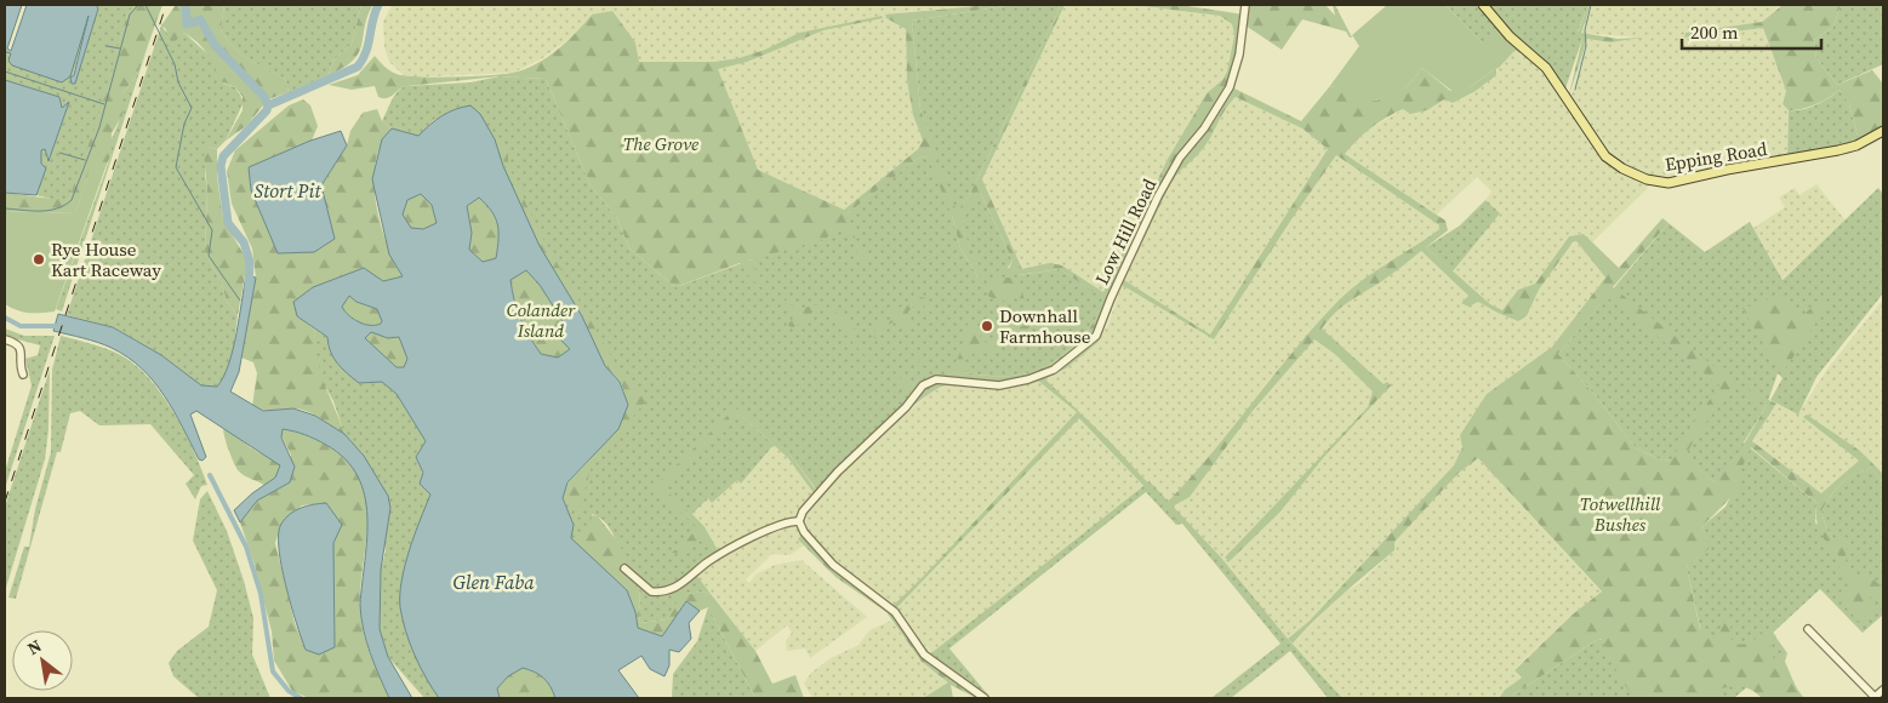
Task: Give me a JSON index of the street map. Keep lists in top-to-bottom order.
{
  "streets": {
    "main road": ["Epping Road"],
    "street": ["Low Hill Road"]
  },
  "water": ["Stort Pit", "Glen Faba"],
  "parks": ["The Grove", "Colander Island", "Totwellhill Bushes"],
  "places": ["Rye House Kart Raceway", "Downhall Farmhouse"],
  "scale_bar": "200 m",
  "north": "top left"
}
